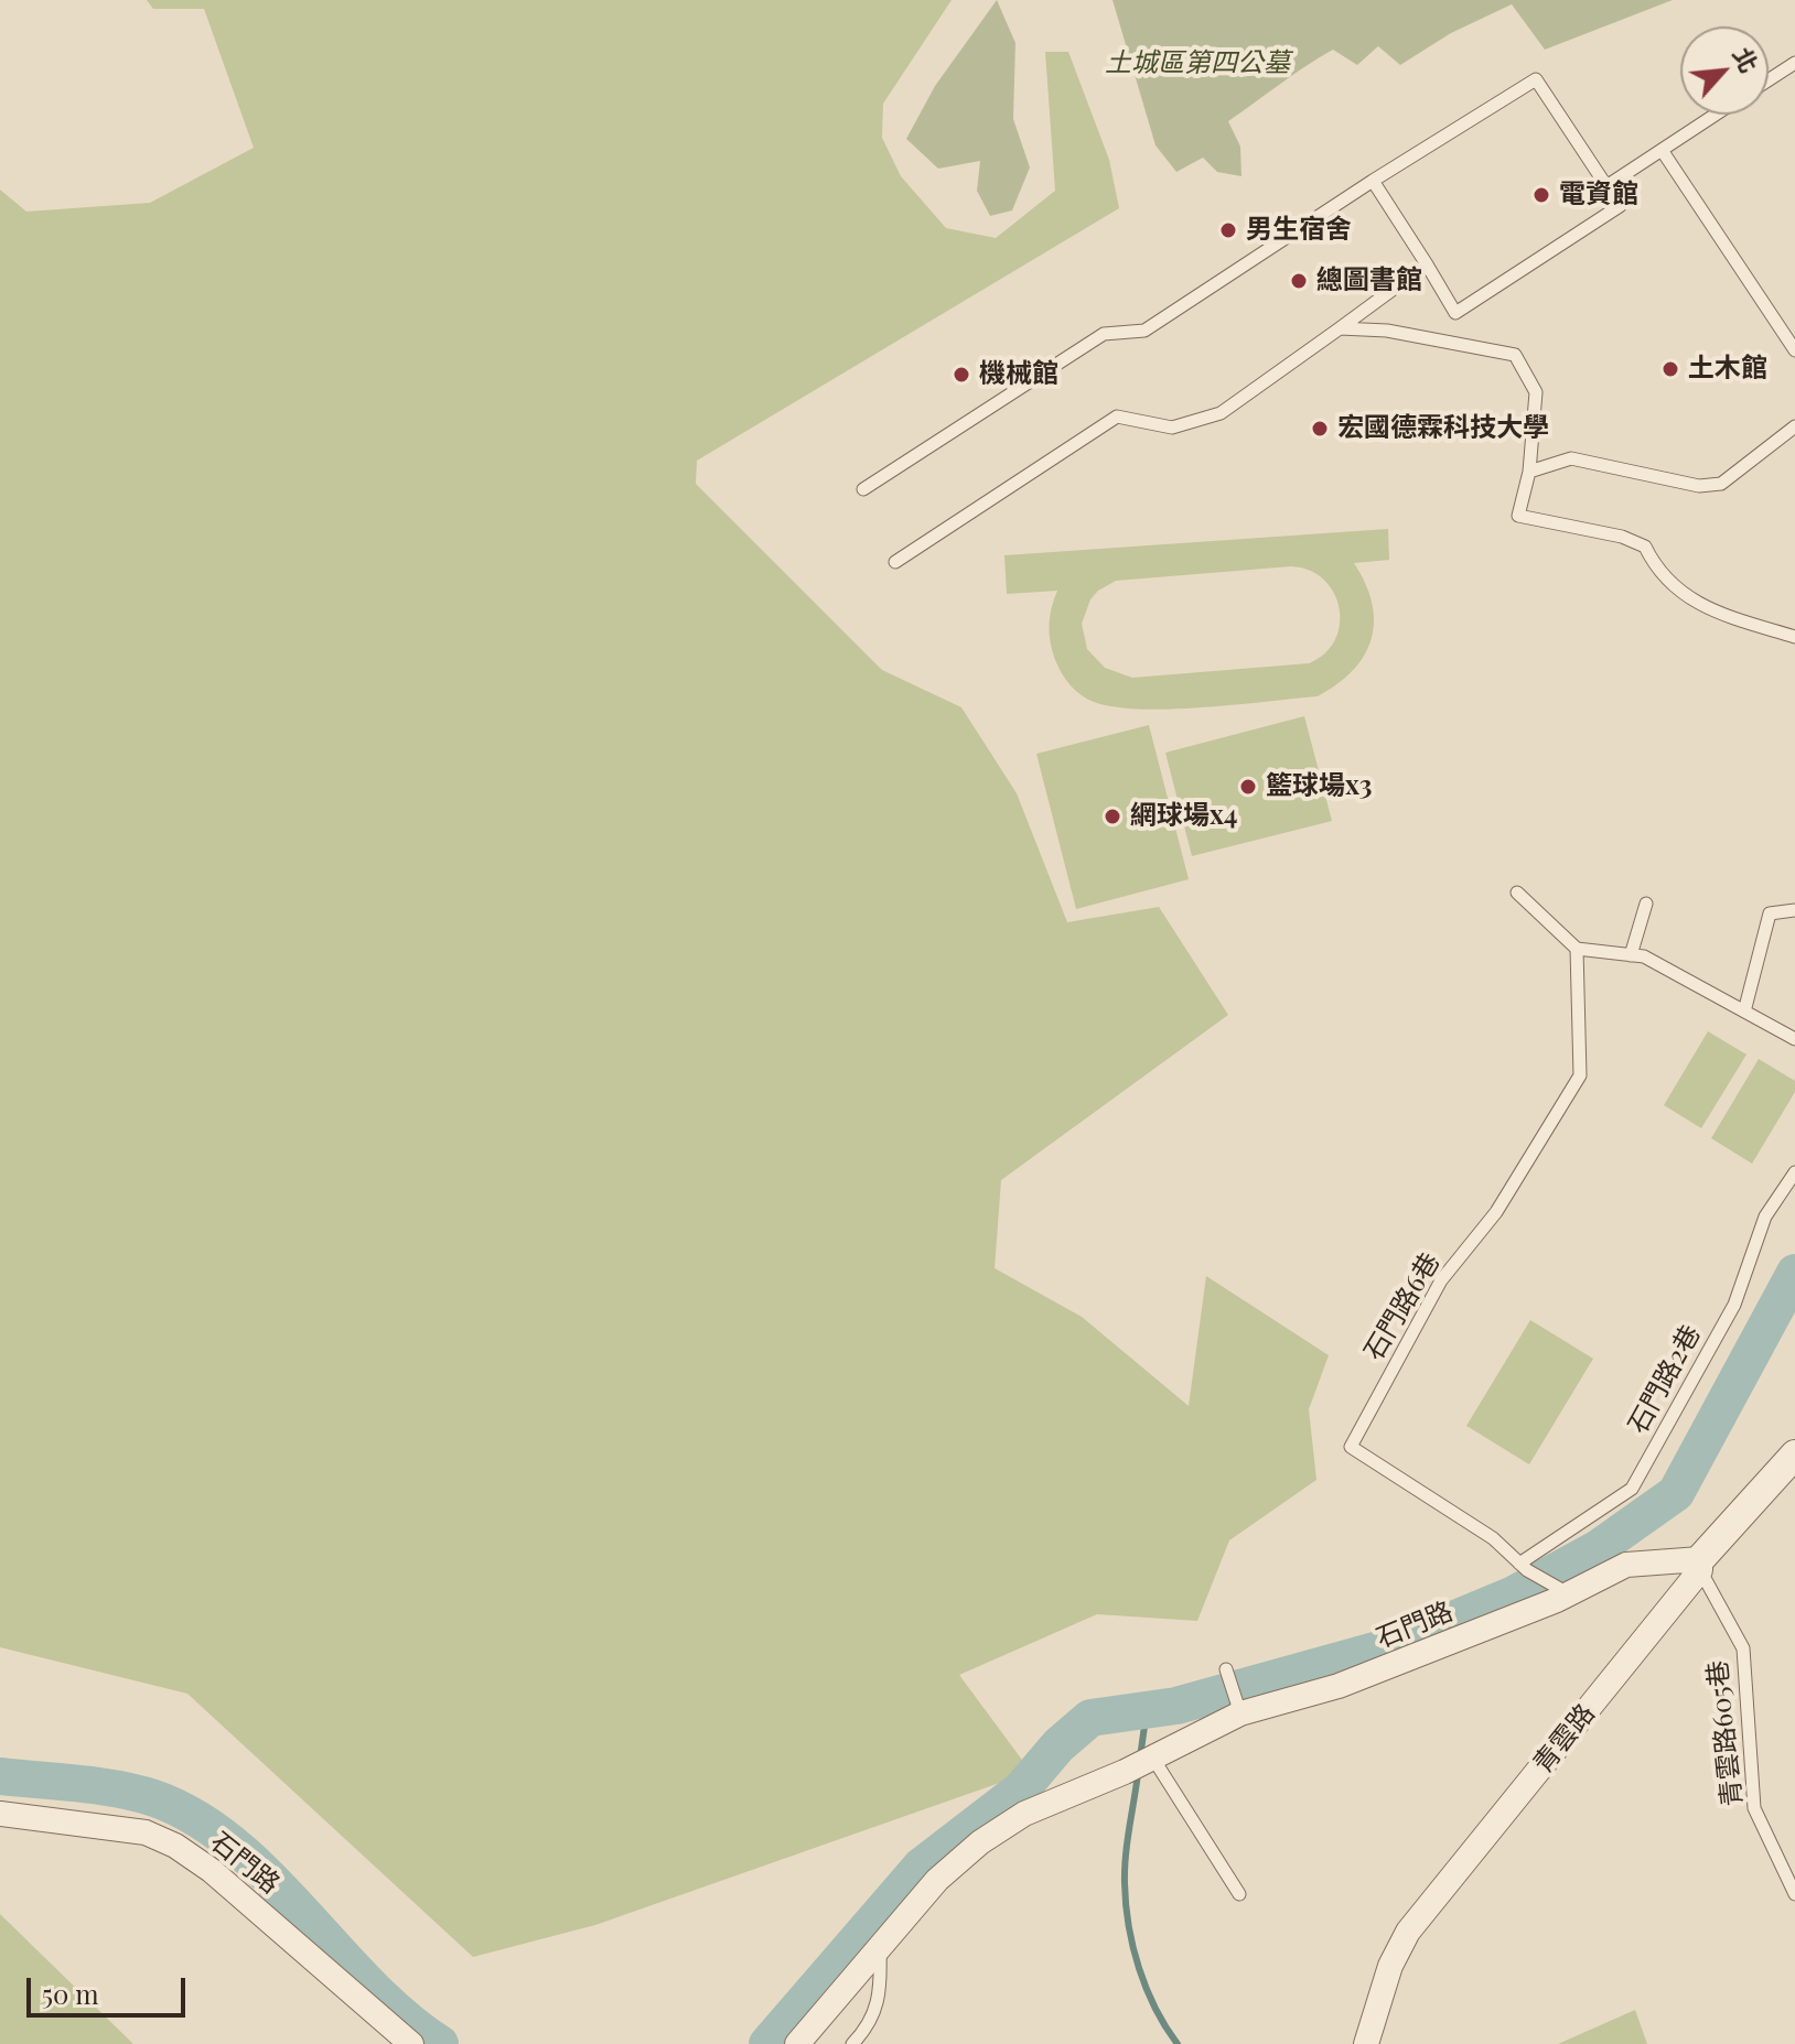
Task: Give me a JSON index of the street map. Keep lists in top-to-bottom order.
{
  "streets": {
    "street": ["石門路", "青雲路"],
    "lane": ["石門路6巷", "石門路2巷", "青雲路605巷"]
  },
  "crossings": [
    ["石門路6巷", "石門路2巷"],
    ["石門路", "青雲路605巷"],
    ["石門路", "青雲路"],
    ["青雲路605巷", "青雲路"]
  ],
  "parks": ["土城區第四公墓"],
  "places": [
    "電資館",
    "男生宿舍",
    "總圖書館",
    "土木館",
    "機械館",
    "宏國德霖科技大學",
    "籃球場x3",
    "網球場x4"
  ],
  "scale_bar": "50 m",
  "north": "top right"
}
